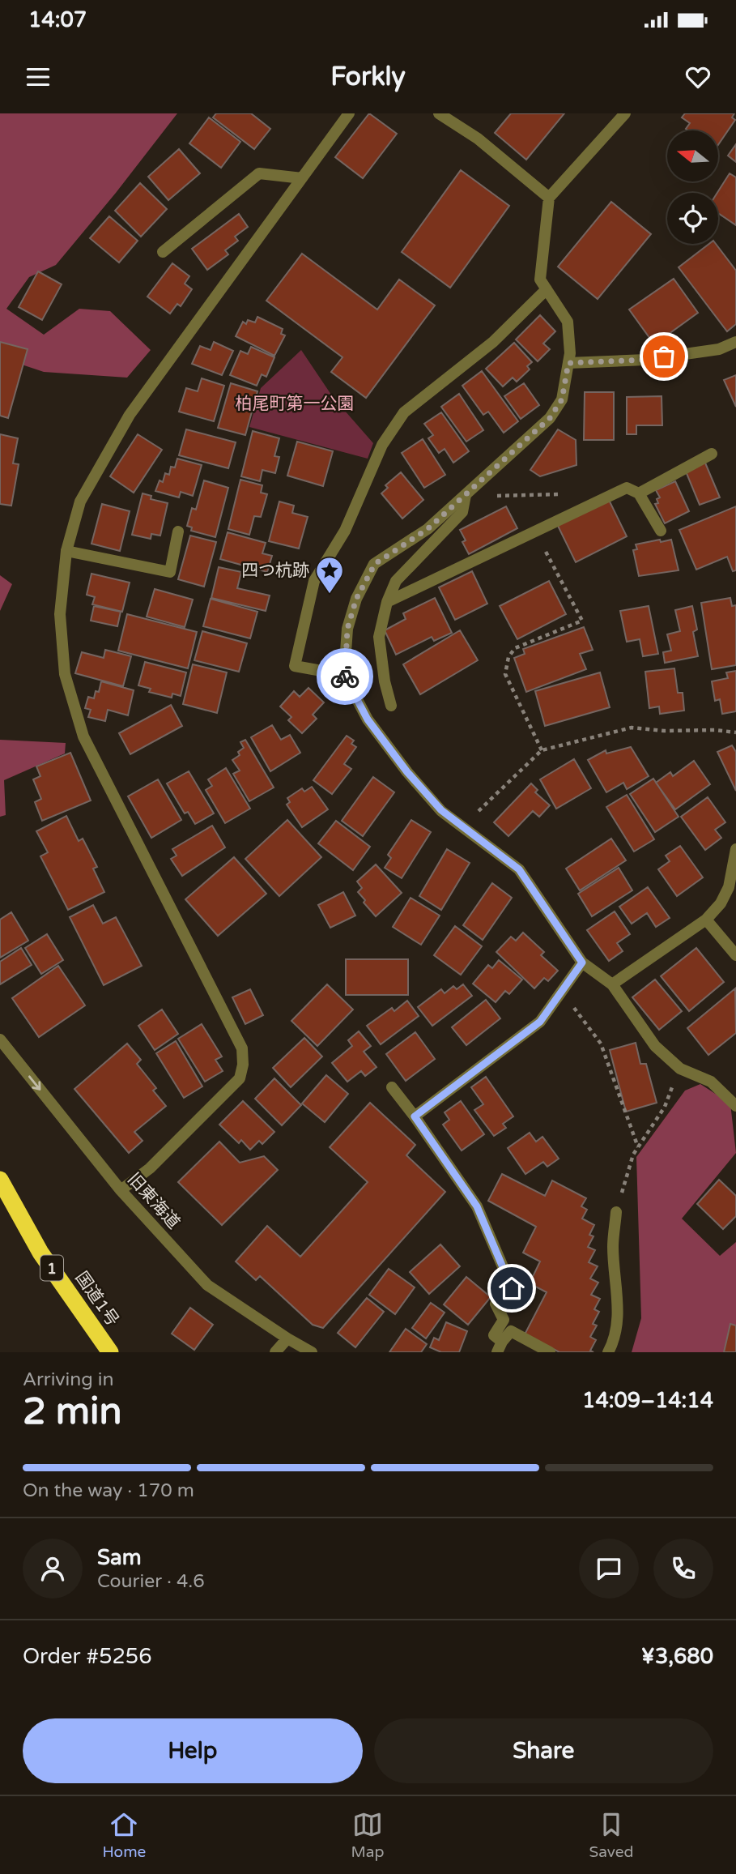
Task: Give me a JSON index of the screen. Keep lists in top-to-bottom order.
{
  "streets": {
    "highway": ["1", "国道1号"],
    "street": ["旧東海道"]
  },
  "one_way": ["旧東海道"],
  "parks": ["柏尾町第一公園"],
  "places": {
    "place": ["四つ杭跡"]
  },
  "north": "left",
  "page": {
    "status": "14:07",
    "header": "Forkly",
    "heading": ["2 min", "Arriving in", "14:09–14:14"],
    "panel": [
      "Sam",
      "Courier · 4.6",
      "Order #5256",
      "¥3,680"
    ],
    "bar": "On the way · 170 m",
    "buttons": ["Help", "Share"],
    "tabs": ["Home", "Map", "Saved"]
  }
}
